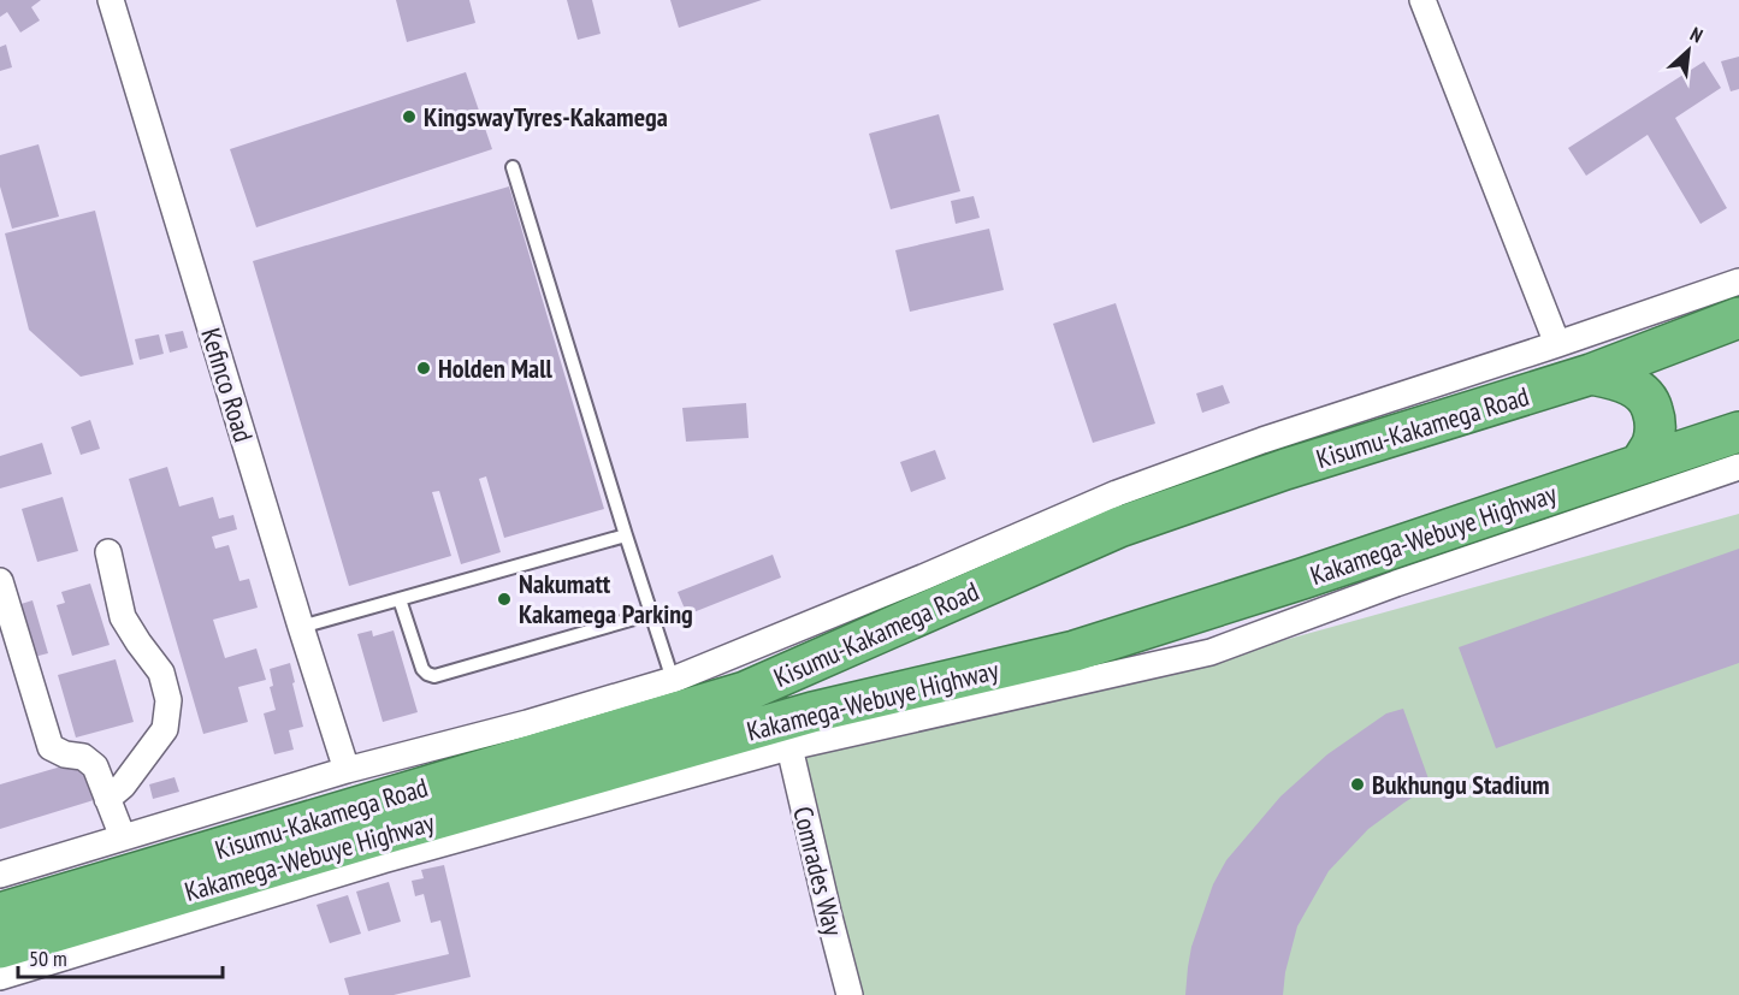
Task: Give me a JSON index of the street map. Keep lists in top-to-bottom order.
{
  "streets": {
    "highway": ["Kisumu-Kakamega Road", "Kakamega-Webuye Highway"],
    "street": ["Kefinco Road", "Comrades Way"]
  },
  "places": [
    "KingswayTyres-Kakamega",
    "Holden Mall",
    "Nakumatt Kakamega Parking",
    "Bukhungu Stadium"
  ],
  "scale_bar": "50 m",
  "north": "top right"
}
